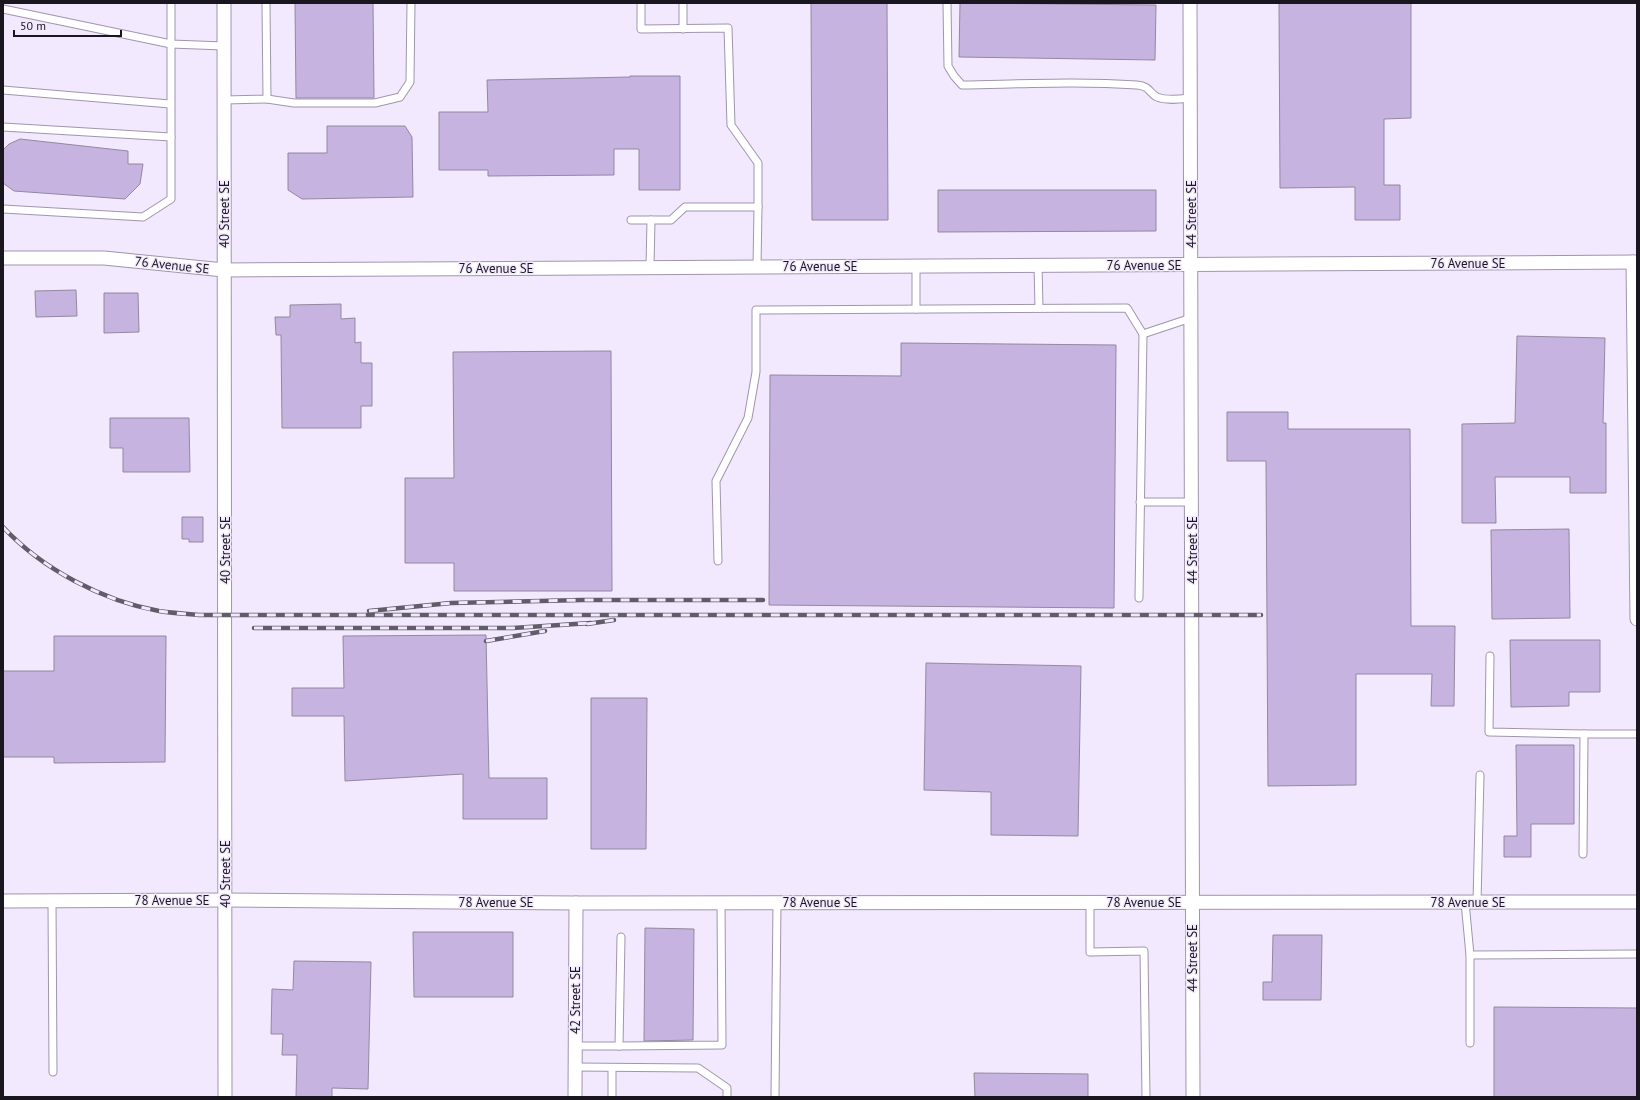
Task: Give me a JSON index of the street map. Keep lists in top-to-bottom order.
{
  "streets": {
    "street": [
      "40 Street SE",
      "44 Street SE",
      "76 Avenue SE",
      "78 Avenue SE",
      "42 Street SE"
    ]
  },
  "crossings": [
    ["40 Street SE", "76 Avenue SE"],
    ["40 Street SE", "78 Avenue SE"],
    ["44 Street SE", "76 Avenue SE"],
    ["44 Street SE", "78 Avenue SE"],
    ["78 Avenue SE", "42 Street SE"]
  ],
  "scale_bar": "50 m"
}
